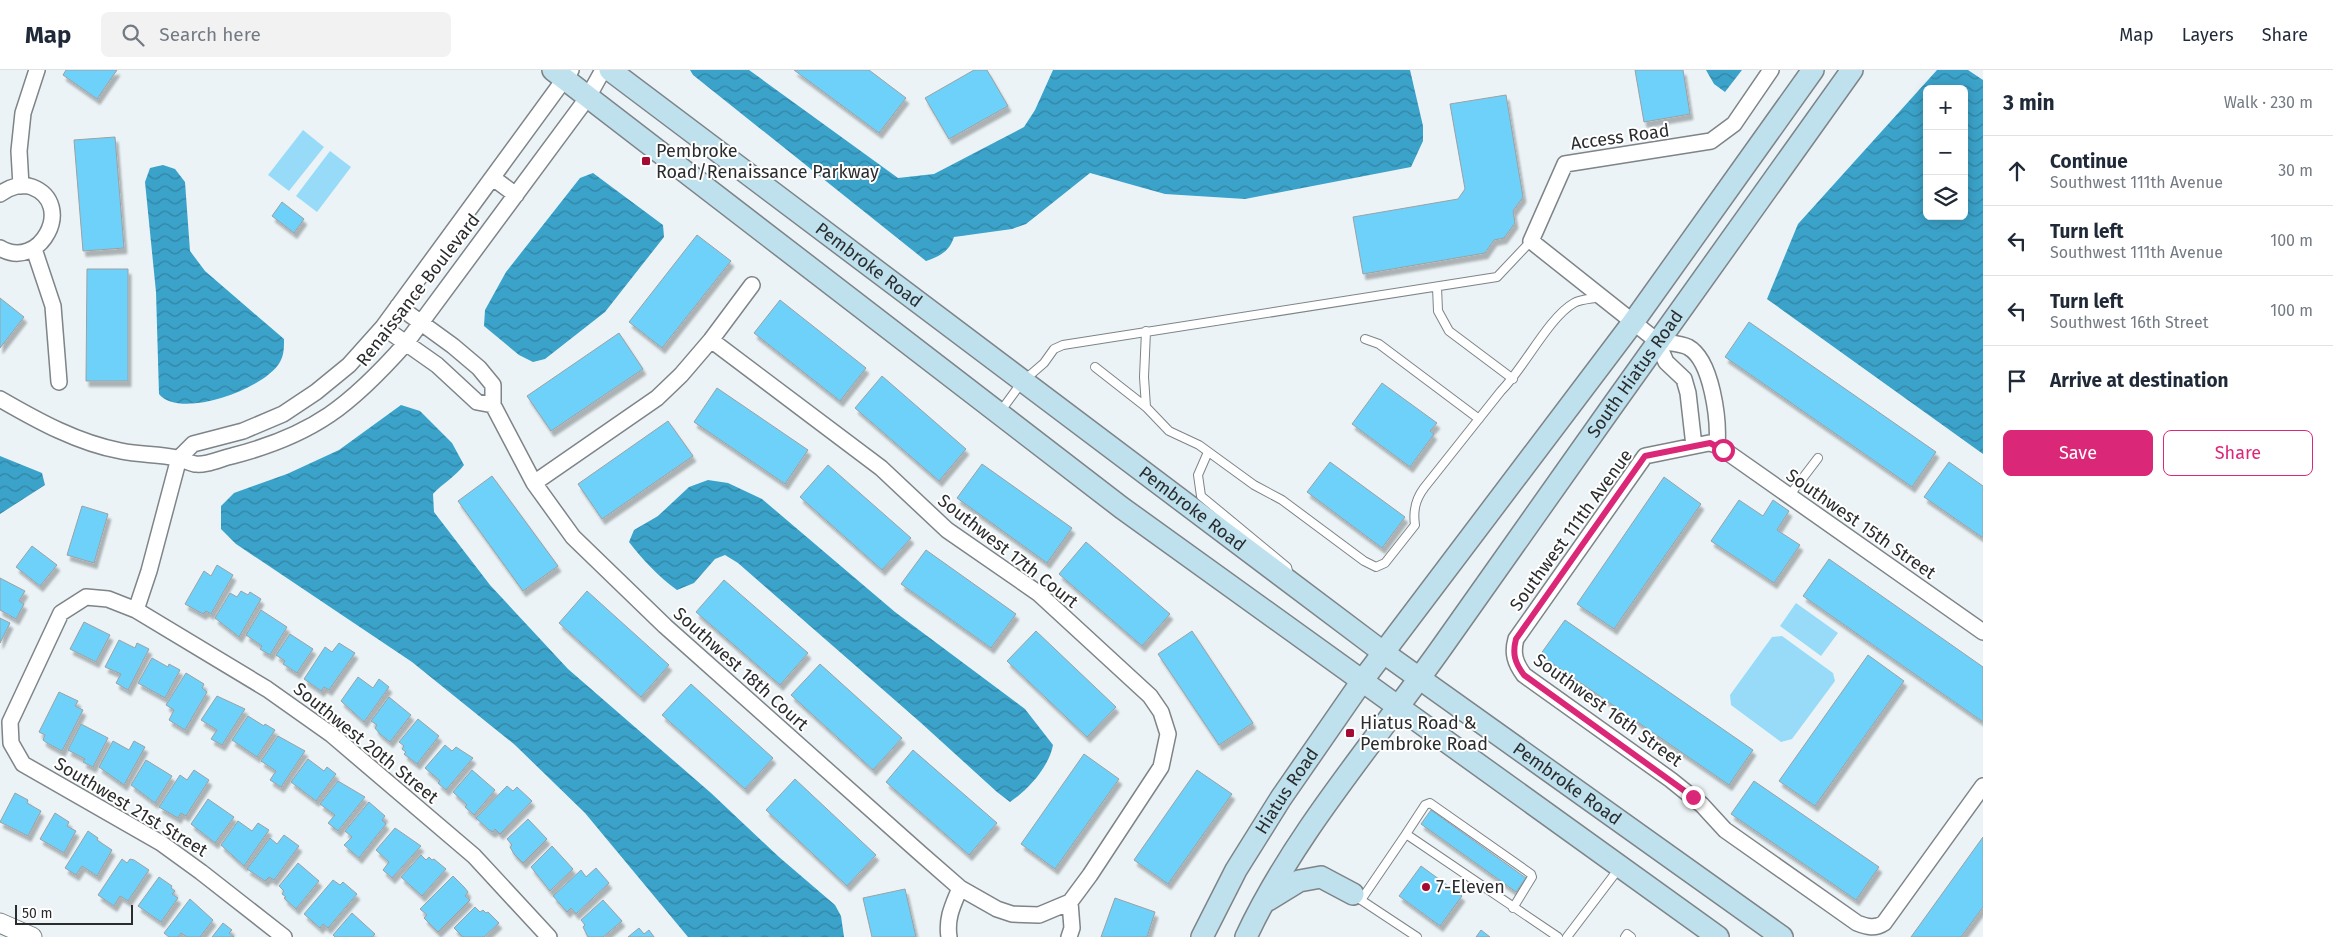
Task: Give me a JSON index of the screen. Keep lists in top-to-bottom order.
{
  "streets": {
    "main road": ["Pembroke Road", "South Hiatus Road", "Hiatus Road"],
    "street": [
      "Access Road",
      "Renaissance Boulevard",
      "Southwest 15th Street",
      "Southwest 111th Avenue",
      "Southwest 17th Court",
      "Southwest 18th Court",
      "Southwest 16th Street",
      "Southwest 20th Street",
      "Southwest 21st Street"
    ]
  },
  "crossings": [
    ["Pembroke Road", "Renaissance Boulevard"],
    ["Pembroke Road", "South Hiatus Road"],
    ["Pembroke Road", "Hiatus Road"],
    ["Renaissance Boulevard", "Southwest 18th Court"],
    ["South Hiatus Road", "Hiatus Road"],
    ["Southwest 15th Street", "Southwest 111th Avenue"],
    ["Southwest 111th Avenue", "Southwest 16th Street"],
    ["Southwest 17th Court", "Southwest 18th Court"],
    ["Southwest 20th Street", "Southwest 21st Street"]
  ],
  "places": {
    "transit": ["Pembroke Road/Renaissance Parkway", "Hiatus Road & Pembroke Road"],
    "other": ["7-Eleven"]
  },
  "scale_bar": "50 m",
  "page": {
    "header": "Map",
    "search": "Search here",
    "nav": ["Map", "Layers", "Share"],
    "heading": ["3 min", "Walk · 230 m"],
    "map_buttons": ["+", "−"],
    "list": [
      ["Continue", "Southwest 111th Avenue", "30 m"],
      ["Turn left", "Southwest 111th Avenue", "100 m"],
      ["Turn left", "Southwest 16th Street", "100 m"],
      "Arrive at destination"
    ],
    "buttons": ["Save", "Share"],
    "scale": "50 m"
  }
}
